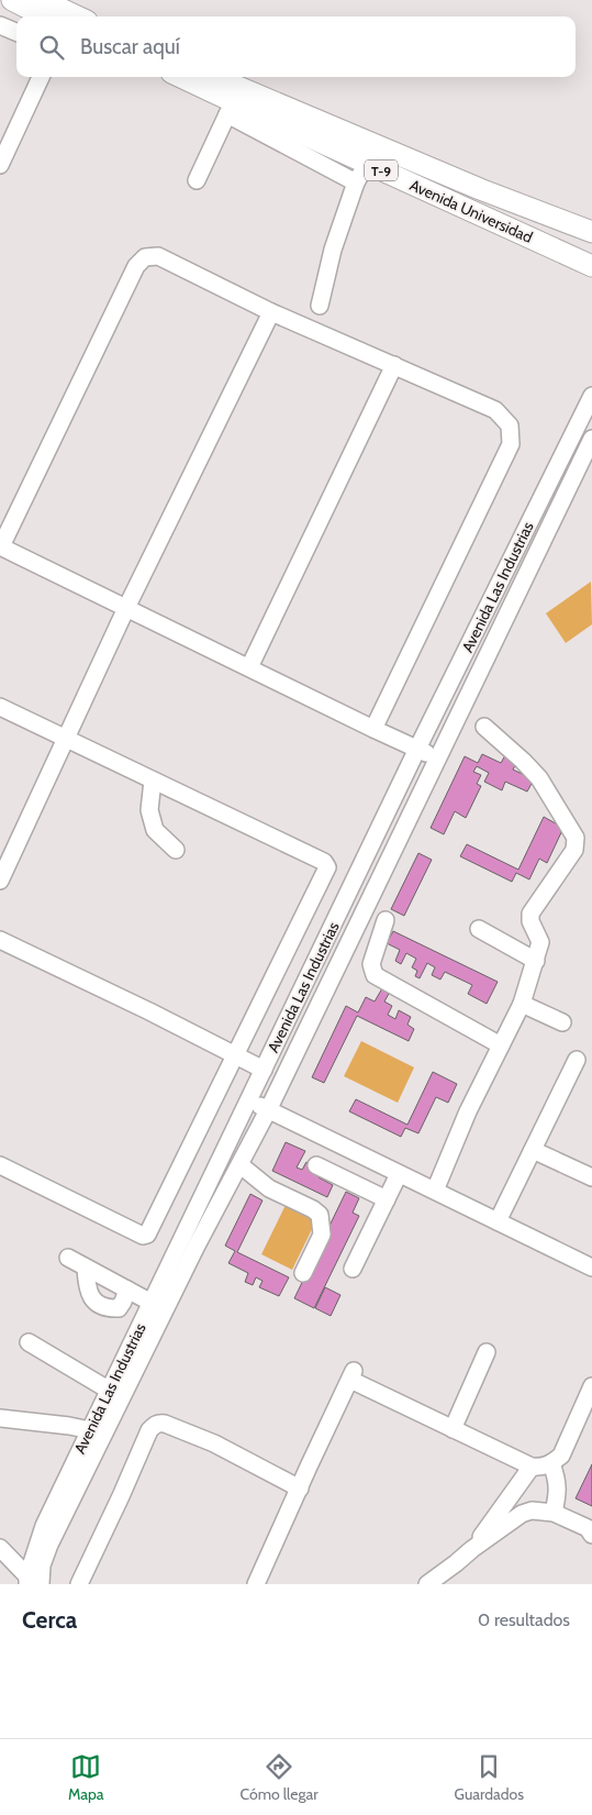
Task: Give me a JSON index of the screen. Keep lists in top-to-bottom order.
{
  "streets": {
    "main road": ["T-9", "Avenida Universidad"],
    "street": ["Avenida Las Industrias"]
  },
  "page": {
    "search": "Buscar aquí",
    "heading": ["Cerca", "0 resultados"],
    "nav": ["Mapa", "Cómo llegar", "Guardados"]
  }
}
